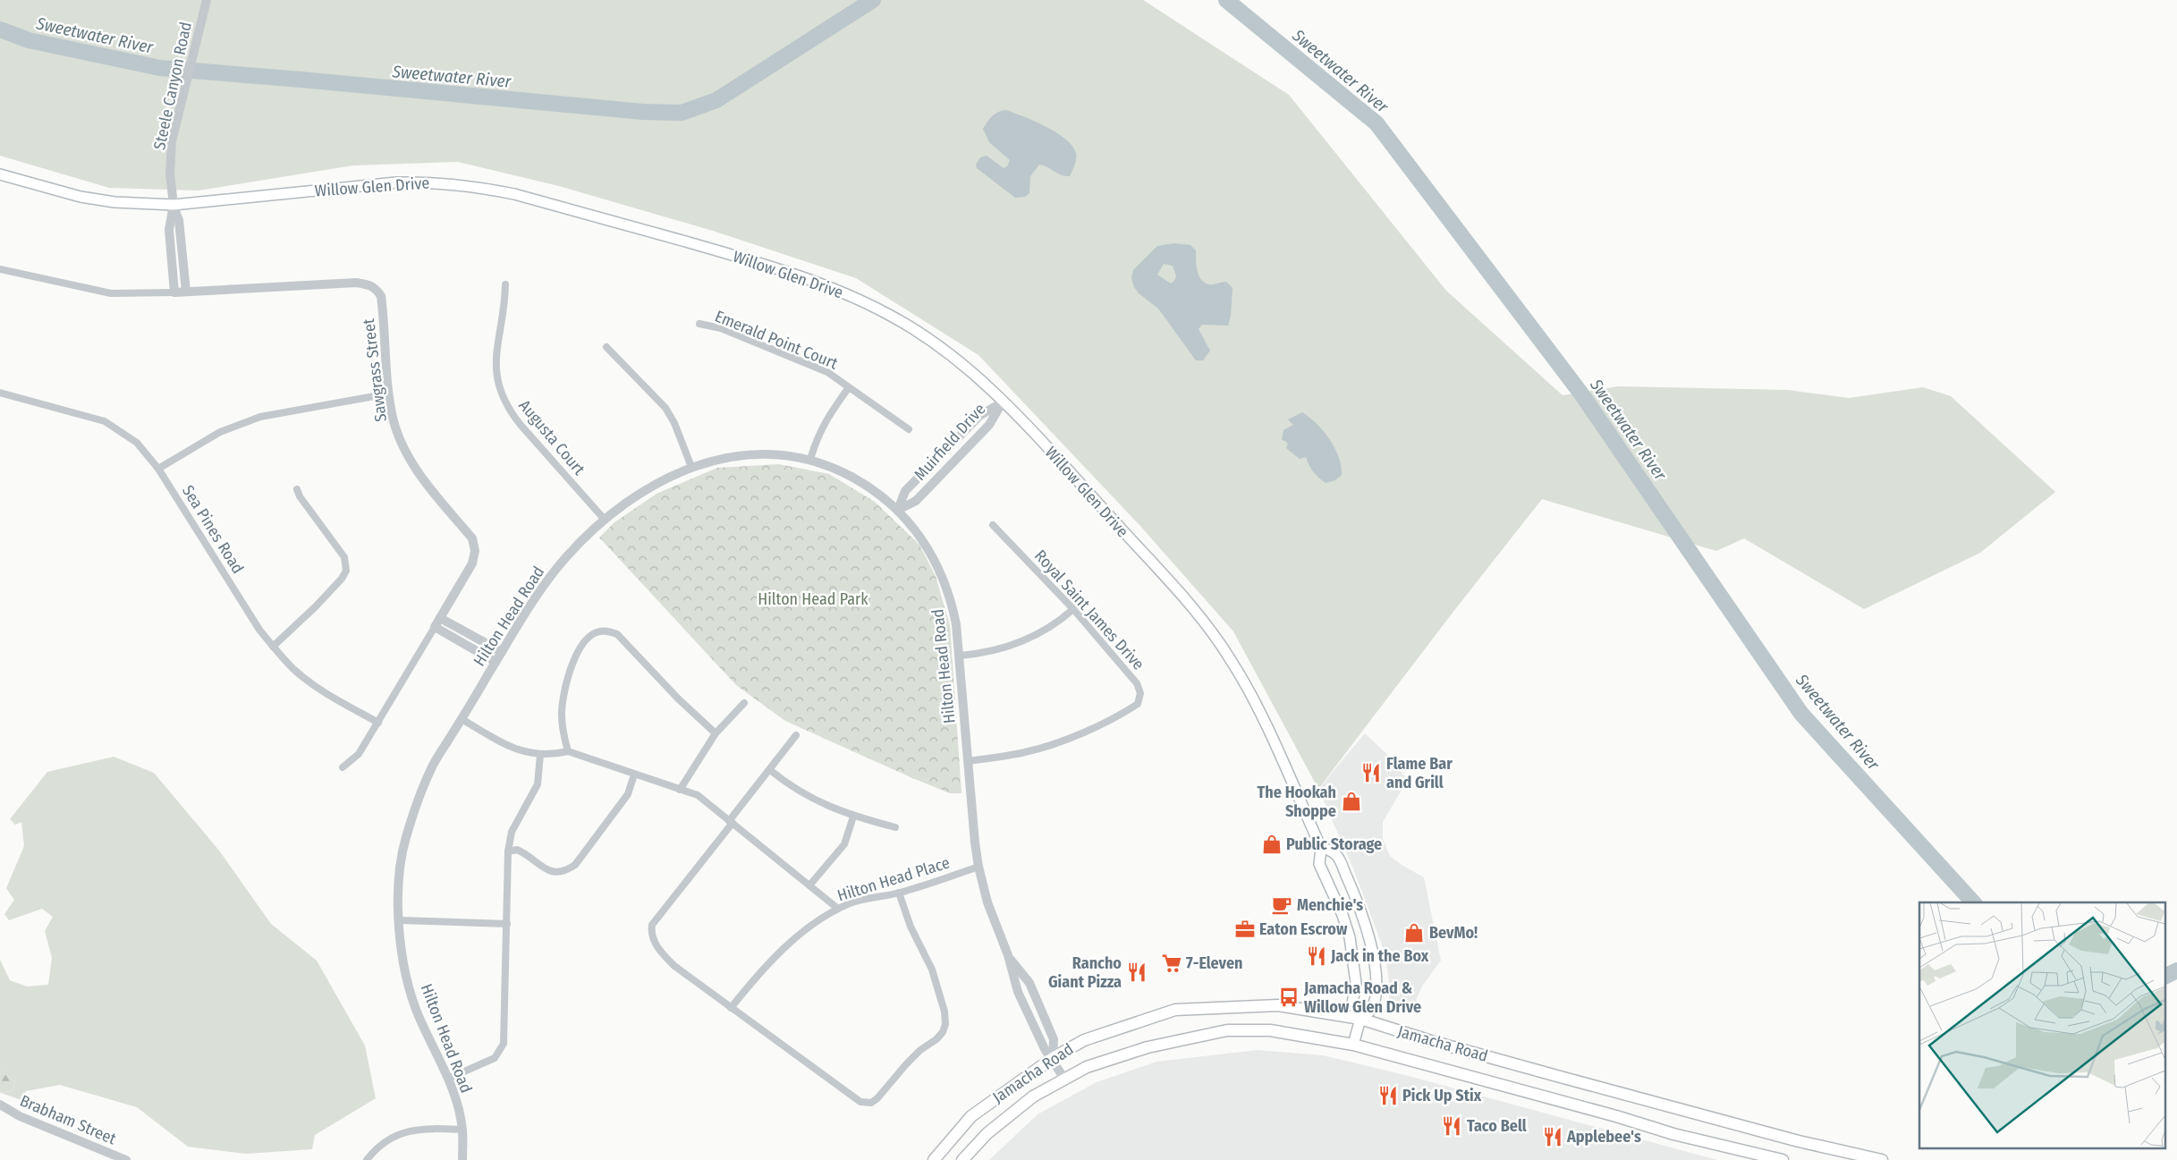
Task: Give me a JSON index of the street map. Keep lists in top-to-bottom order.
{
  "streets": {
    "main road": ["Willow Glen Drive", "Jamacha Road"],
    "street": [
      "Steele Canyon Road",
      "Emerald Point Court",
      "Sawgrass Street",
      "Augusta Court",
      "Muirfield Drive",
      "Sea Pines Road",
      "Royal Saint James Drive",
      "Hilton Head Road",
      "Hilton Head Place",
      "Brabham Street"
    ]
  },
  "crossings": [
    ["Steele Canyon Road", "Willow Glen Drive"],
    ["Willow Glen Drive", "Muirfield Drive"],
    ["Willow Glen Drive", "Jamacha Road"],
    ["Sawgrass Street", "Sea Pines Road"],
    ["Augusta Court", "Hilton Head Road"],
    ["Muirfield Drive", "Hilton Head Road"],
    ["Royal Saint James Drive", "Hilton Head Road"],
    ["Hilton Head Road", "Hilton Head Place"],
    ["Hilton Head Road", "Jamacha Road"]
  ],
  "water": ["Sweetwater River"],
  "parks": ["Hilton Head Park"],
  "places": {
    "restaurant": [
      "Flame Bar and Grill",
      "Jack in the Box",
      "Rancho Giant Pizza",
      "Pick Up Stix",
      "Taco Bell",
      "Applebee's"
    ],
    "shop": ["The Hookah Shoppe", "Public Storage", "BevMo!"],
    "cafe": ["Menchie's"],
    "office": ["Eaton Escrow"],
    "supermarket": ["7-Eleven"],
    "bus stop": ["Jamacha Road & Willow Glen Drive"]
  }
}
